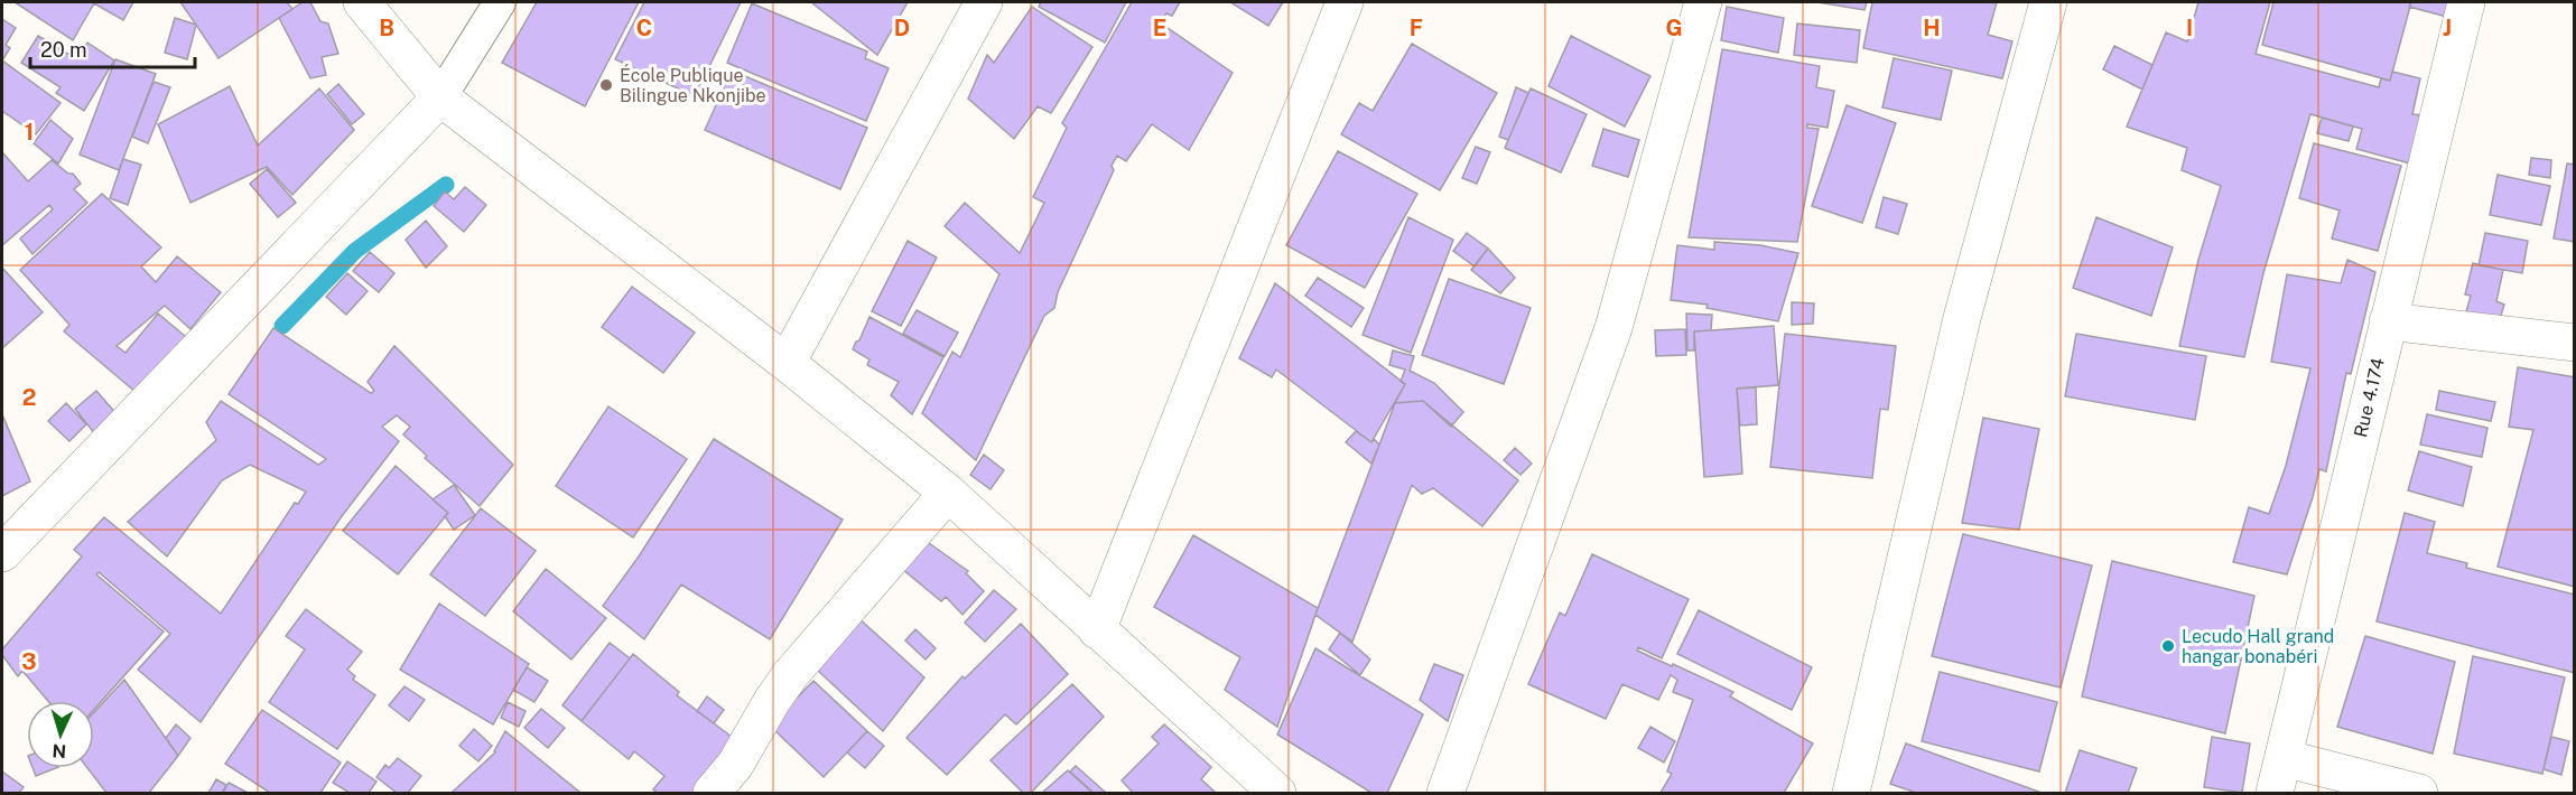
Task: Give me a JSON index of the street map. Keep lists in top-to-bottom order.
{
  "streets": {
    "street": ["Rue 4.174"]
  },
  "places": ["École Publique Bilingue Nkonjibe", "Lecudo Hall grand hangar bonabéri"],
  "scale_bar": "20 m",
  "north": "bottom",
  "grid": {
    "columns": [
      "B",
      "C",
      "D",
      "E",
      "F",
      "G",
      "H",
      "I",
      "J"
    ],
    "rows": ["1", "2", "3"]
  }
}
